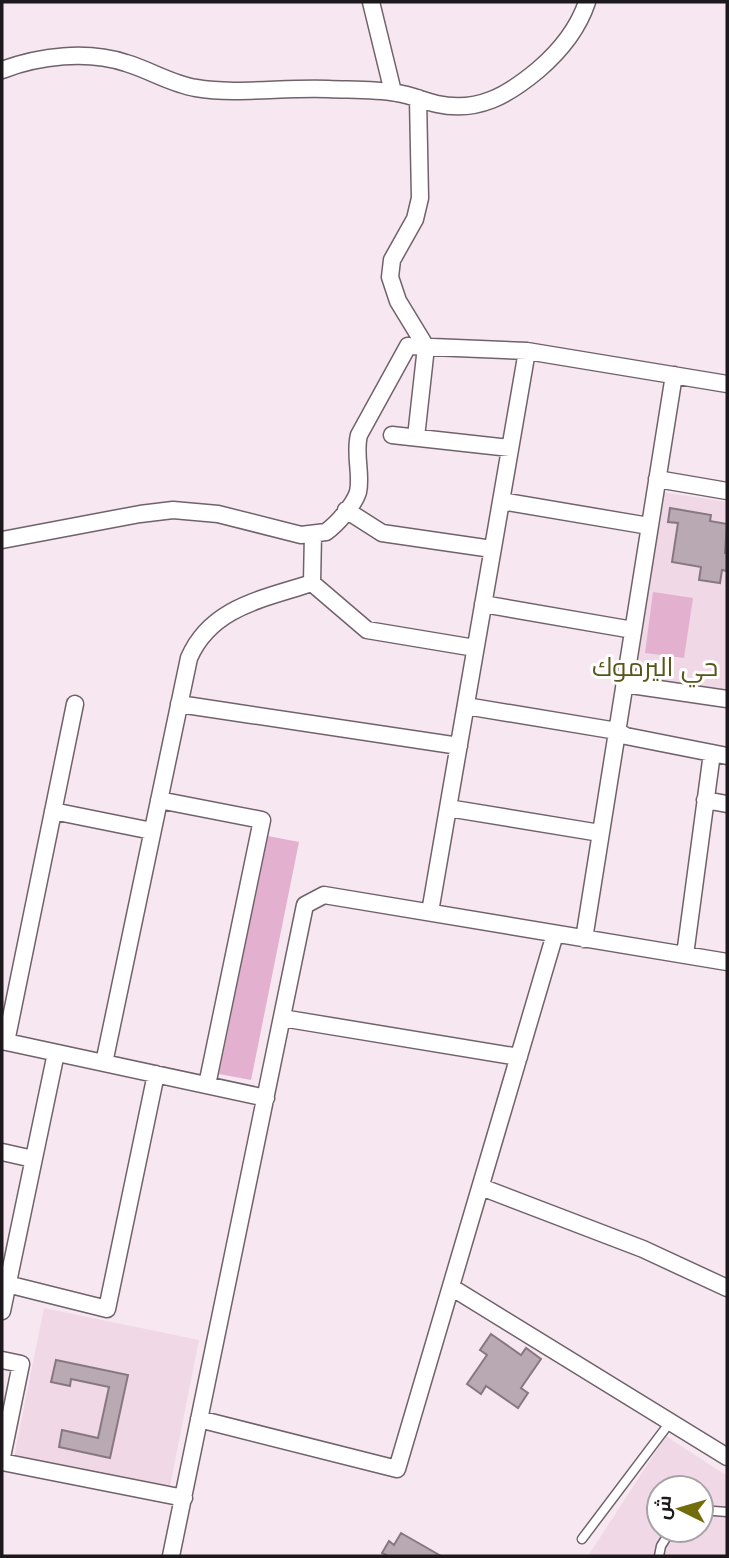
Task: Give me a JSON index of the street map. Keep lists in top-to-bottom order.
{
  "districts": ["حي اليرموك"],
  "north": "left"
}
